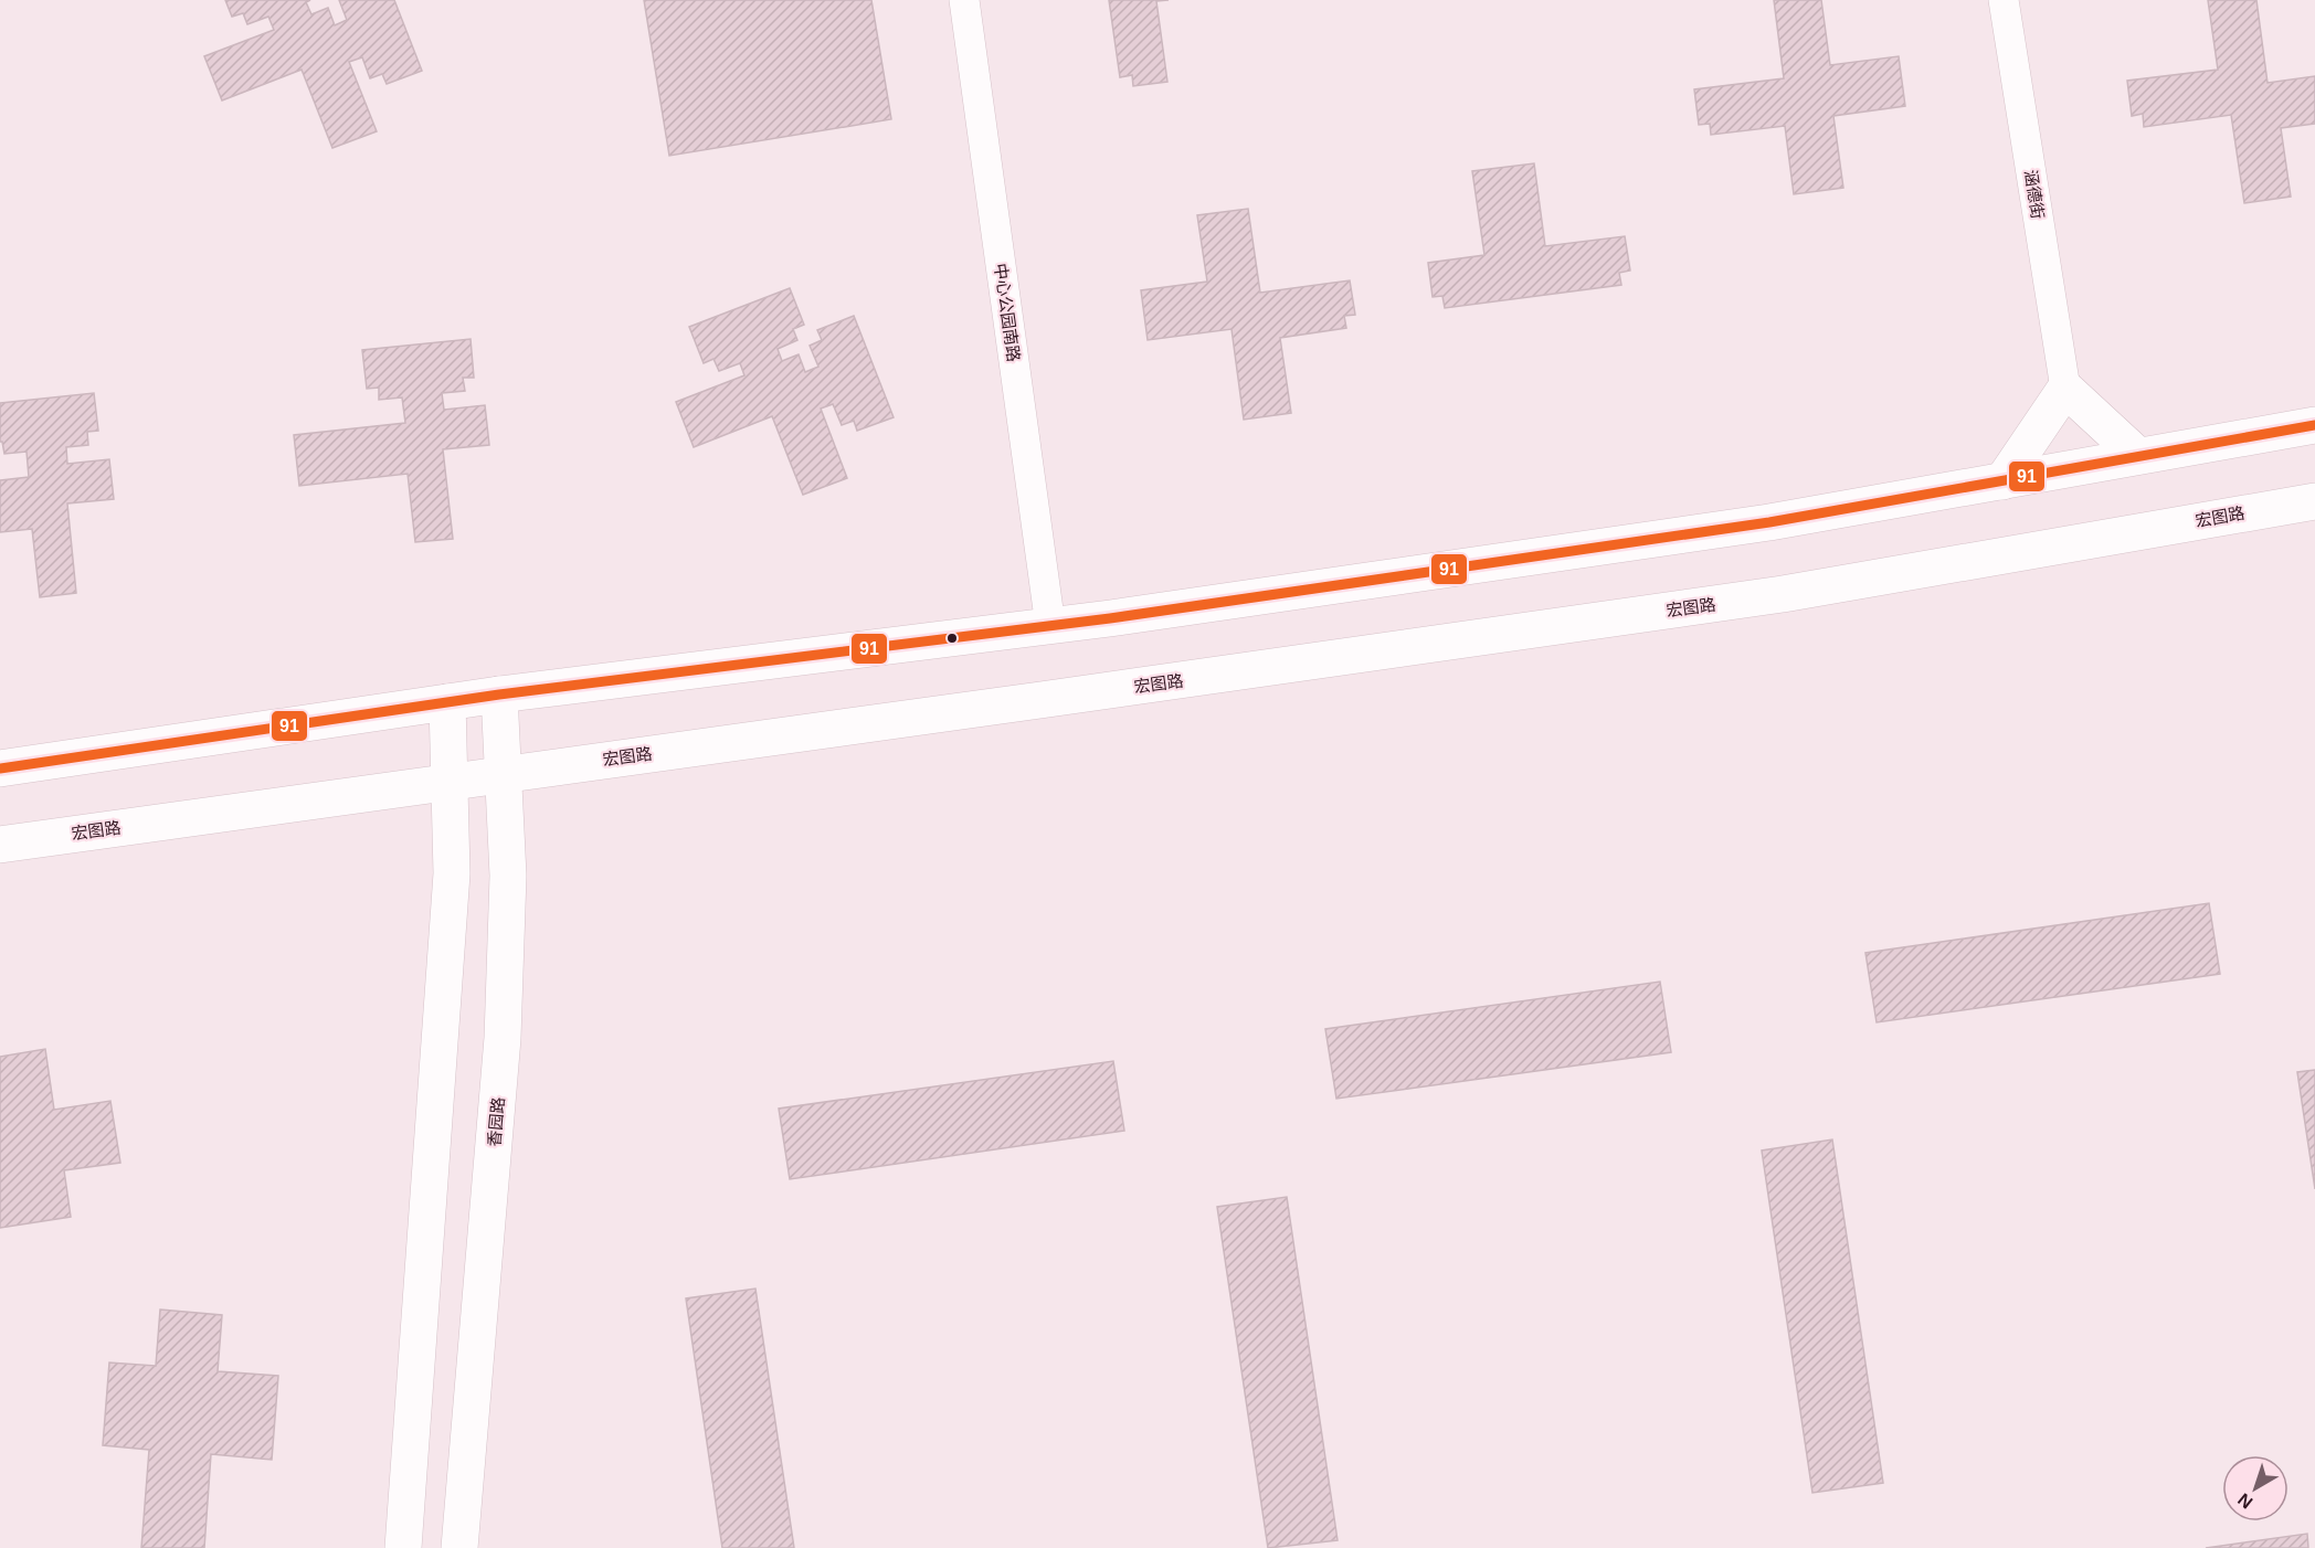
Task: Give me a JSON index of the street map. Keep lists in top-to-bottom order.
{
  "streets": {
    "main road": ["宏图路", "香园路"],
    "street": ["涵德街", "中心公园南路"]
  },
  "crossings": [
    ["宏图路", "香园路"]
  ],
  "lines": ["transit line 91"],
  "north": "bottom left"
}
